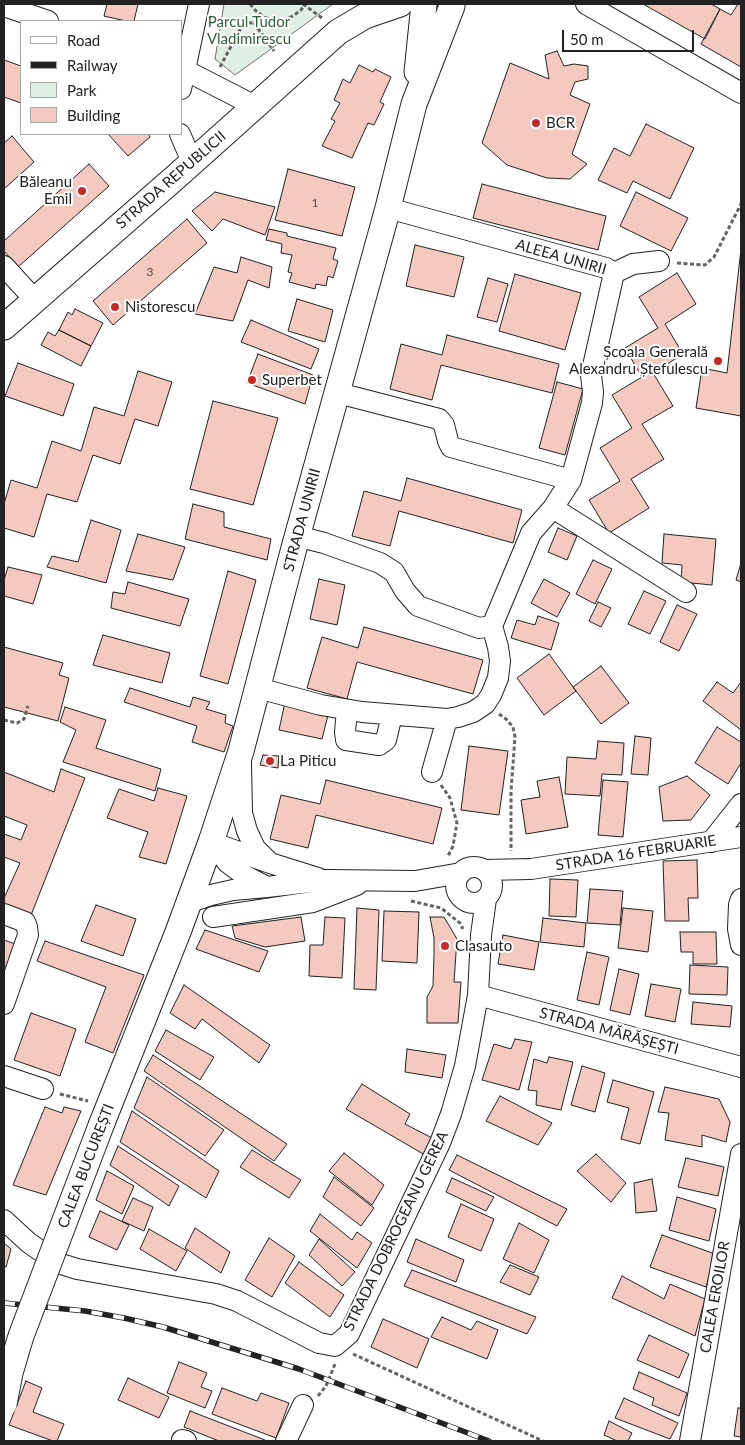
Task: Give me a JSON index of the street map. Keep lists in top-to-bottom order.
{
  "streets": {
    "main road": ["STRADA REPUBLICII", "STRADA UNIRII", "CALEA BUCUREȘTI"],
    "street": [
      "ALEEA UNIRII",
      "STRADA 16 FEBRUARIE",
      "STRADA MĂRĂȘEȘTI",
      "STRADA DOBROGEANU GEREA",
      "CALEA EROILOR"
    ]
  },
  "crossings": [
    ["ALEEA UNIRII", "STRADA UNIRII"],
    ["STRADA UNIRII", "CALEA BUCUREȘTI"],
    ["STRADA 16 FEBRUARIE", "STRADA DOBROGEANU GEREA"],
    ["STRADA MĂRĂȘEȘTI", "STRADA DOBROGEANU GEREA"]
  ],
  "parks": ["Parcul Tudor Vladimirescu"],
  "places": [
    "BCR",
    "Băleanu Emil",
    "Nistorescu",
    "Școala Generală Alexandru Ștefulescu",
    "Superbet",
    "La Piticu",
    "Clasauto"
  ],
  "house_numbers": ["1", "3"],
  "legend": [
    "Road",
    "Railway",
    "Park",
    "Building"
  ],
  "scale_bar": "50 m"
}
